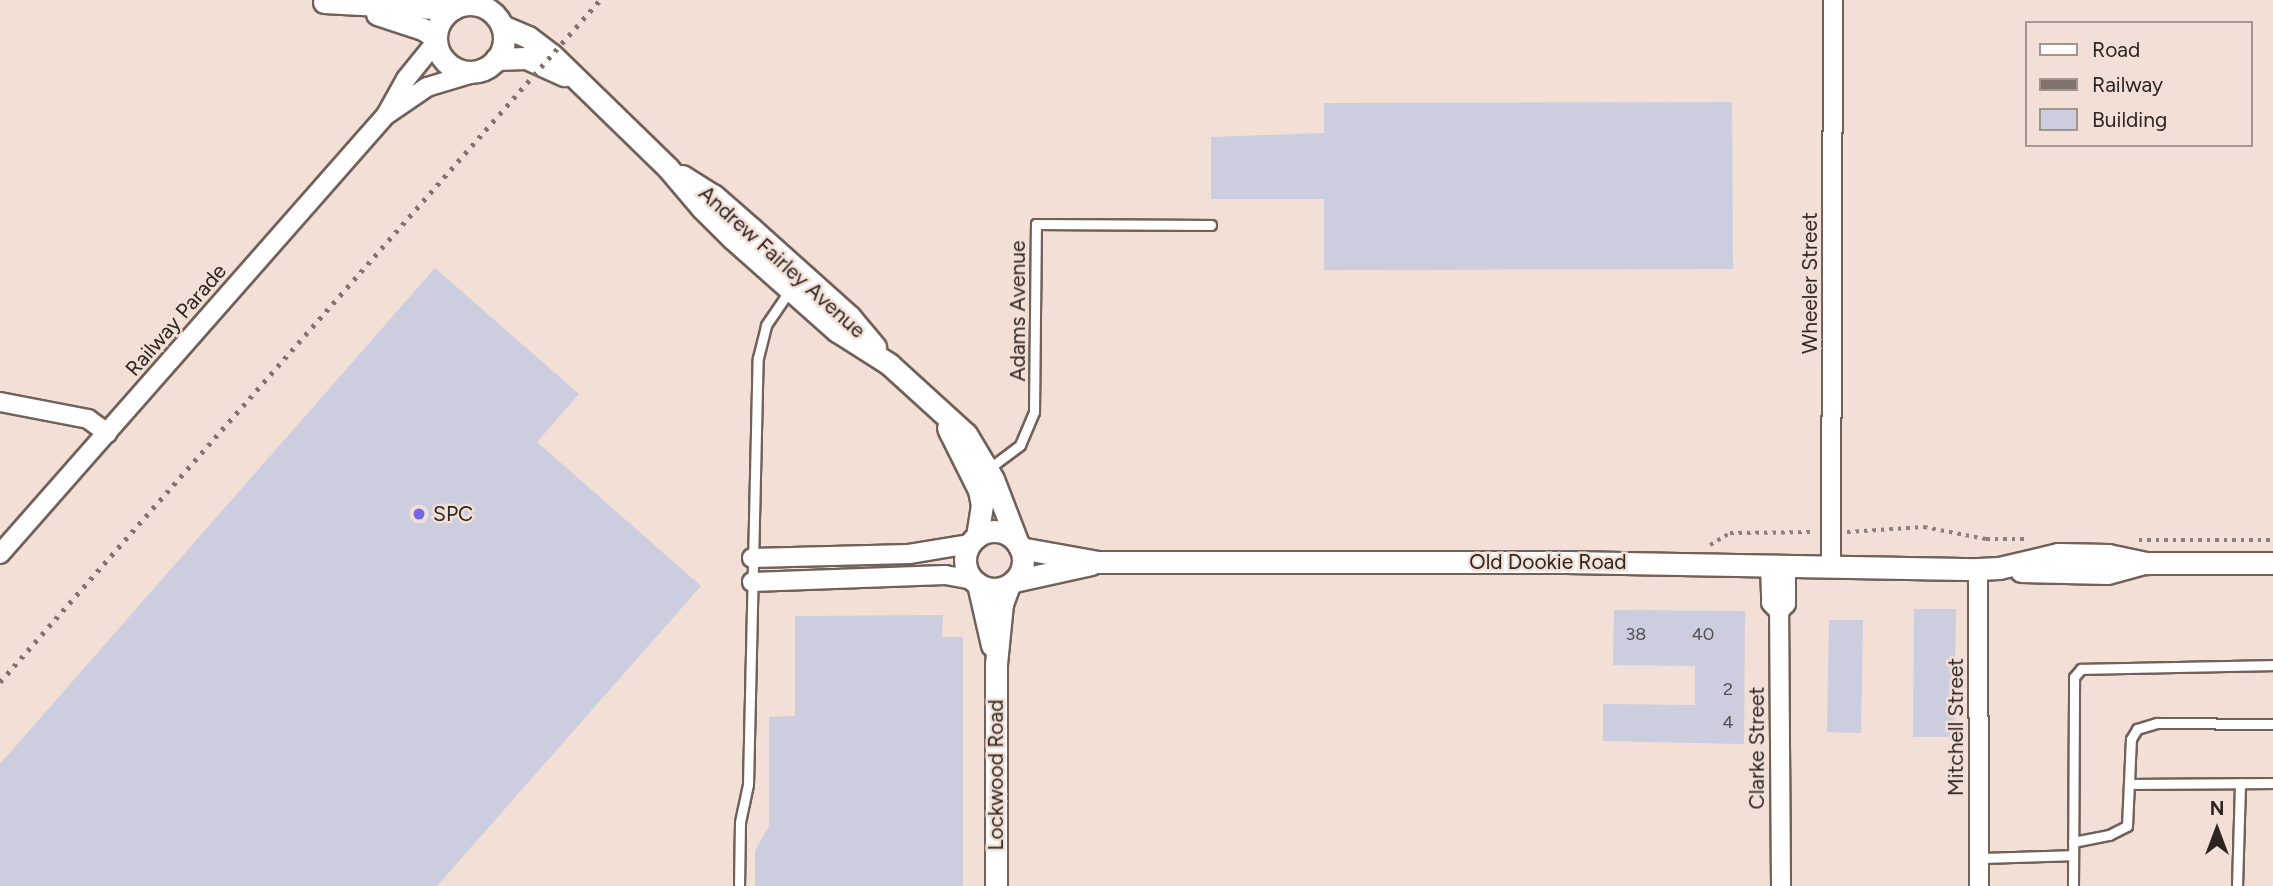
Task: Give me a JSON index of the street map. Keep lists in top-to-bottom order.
{
  "streets": {
    "street": [
      "Andrew Fairley Avenue",
      "Wheeler Street",
      "Railway Parade",
      "Old Dookie Road",
      "Mitchell Street",
      "Clarke Street",
      "Lockwood Road"
    ],
    "lane": ["Adams Avenue"]
  },
  "crossings": [
    ["Andrew Fairley Avenue", "Adams Avenue"],
    ["Andrew Fairley Avenue", "Railway Parade"],
    ["Andrew Fairley Avenue", "Old Dookie Road"],
    ["Andrew Fairley Avenue", "Lockwood Road"],
    ["Wheeler Street", "Old Dookie Road"],
    ["Old Dookie Road", "Mitchell Street"],
    ["Old Dookie Road", "Clarke Street"],
    ["Old Dookie Road", "Lockwood Road"]
  ],
  "places": ["SPC"],
  "house_numbers": [
    "38",
    "40",
    "2",
    "4"
  ],
  "legend": ["Road", "Railway", "Building"],
  "north": "top"
}
